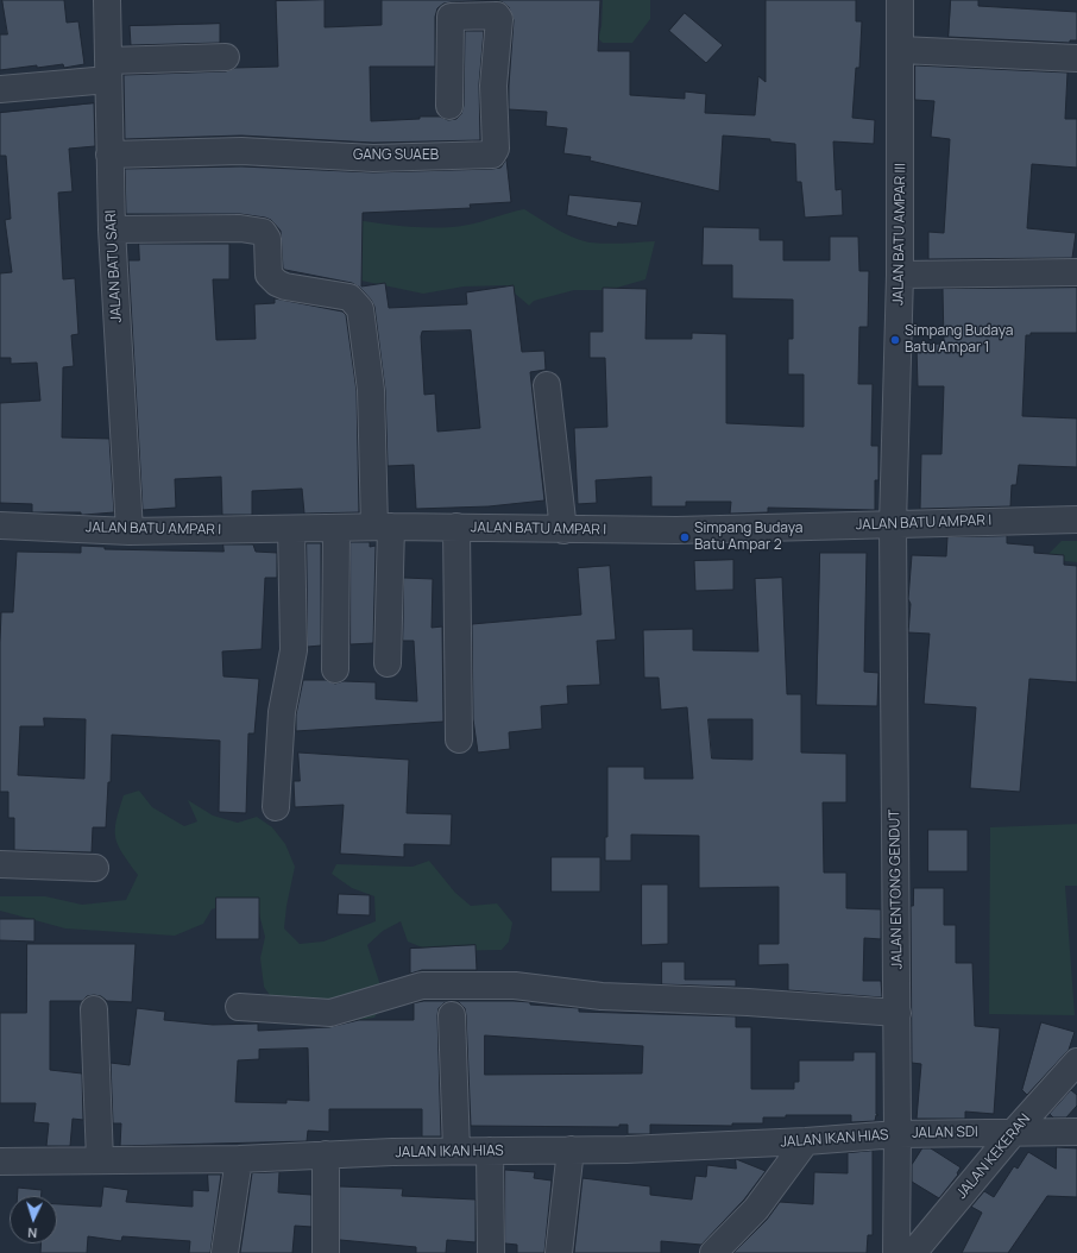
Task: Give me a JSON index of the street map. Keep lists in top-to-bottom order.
{
  "streets": {
    "street": [
      "GANG SUAEB",
      "JALAN BATU AMPAR III",
      "JALAN BATU SARI",
      "JALAN BATU AMPAR I",
      "JALAN ENTONG GENDUT",
      "JALAN SDI",
      "JALAN IKAN HIAS",
      "JALAN KEKERAN"
    ]
  },
  "crossings": [
    ["GANG SUAEB", "JALAN BATU SARI"],
    ["JALAN BATU AMPAR III", "JALAN BATU AMPAR I"],
    ["JALAN BATU AMPAR III", "JALAN ENTONG GENDUT"],
    ["JALAN BATU SARI", "JALAN BATU AMPAR I"],
    ["JALAN BATU AMPAR I", "JALAN ENTONG GENDUT"],
    ["JALAN ENTONG GENDUT", "JALAN SDI"],
    ["JALAN ENTONG GENDUT", "JALAN IKAN HIAS"],
    ["JALAN SDI", "JALAN IKAN HIAS"],
    ["JALAN SDI", "JALAN KEKERAN"]
  ],
  "places": ["Simpang Budaya Batu Ampar 1", "Simpang Budaya Batu Ampar 2"],
  "north": "bottom"
}
